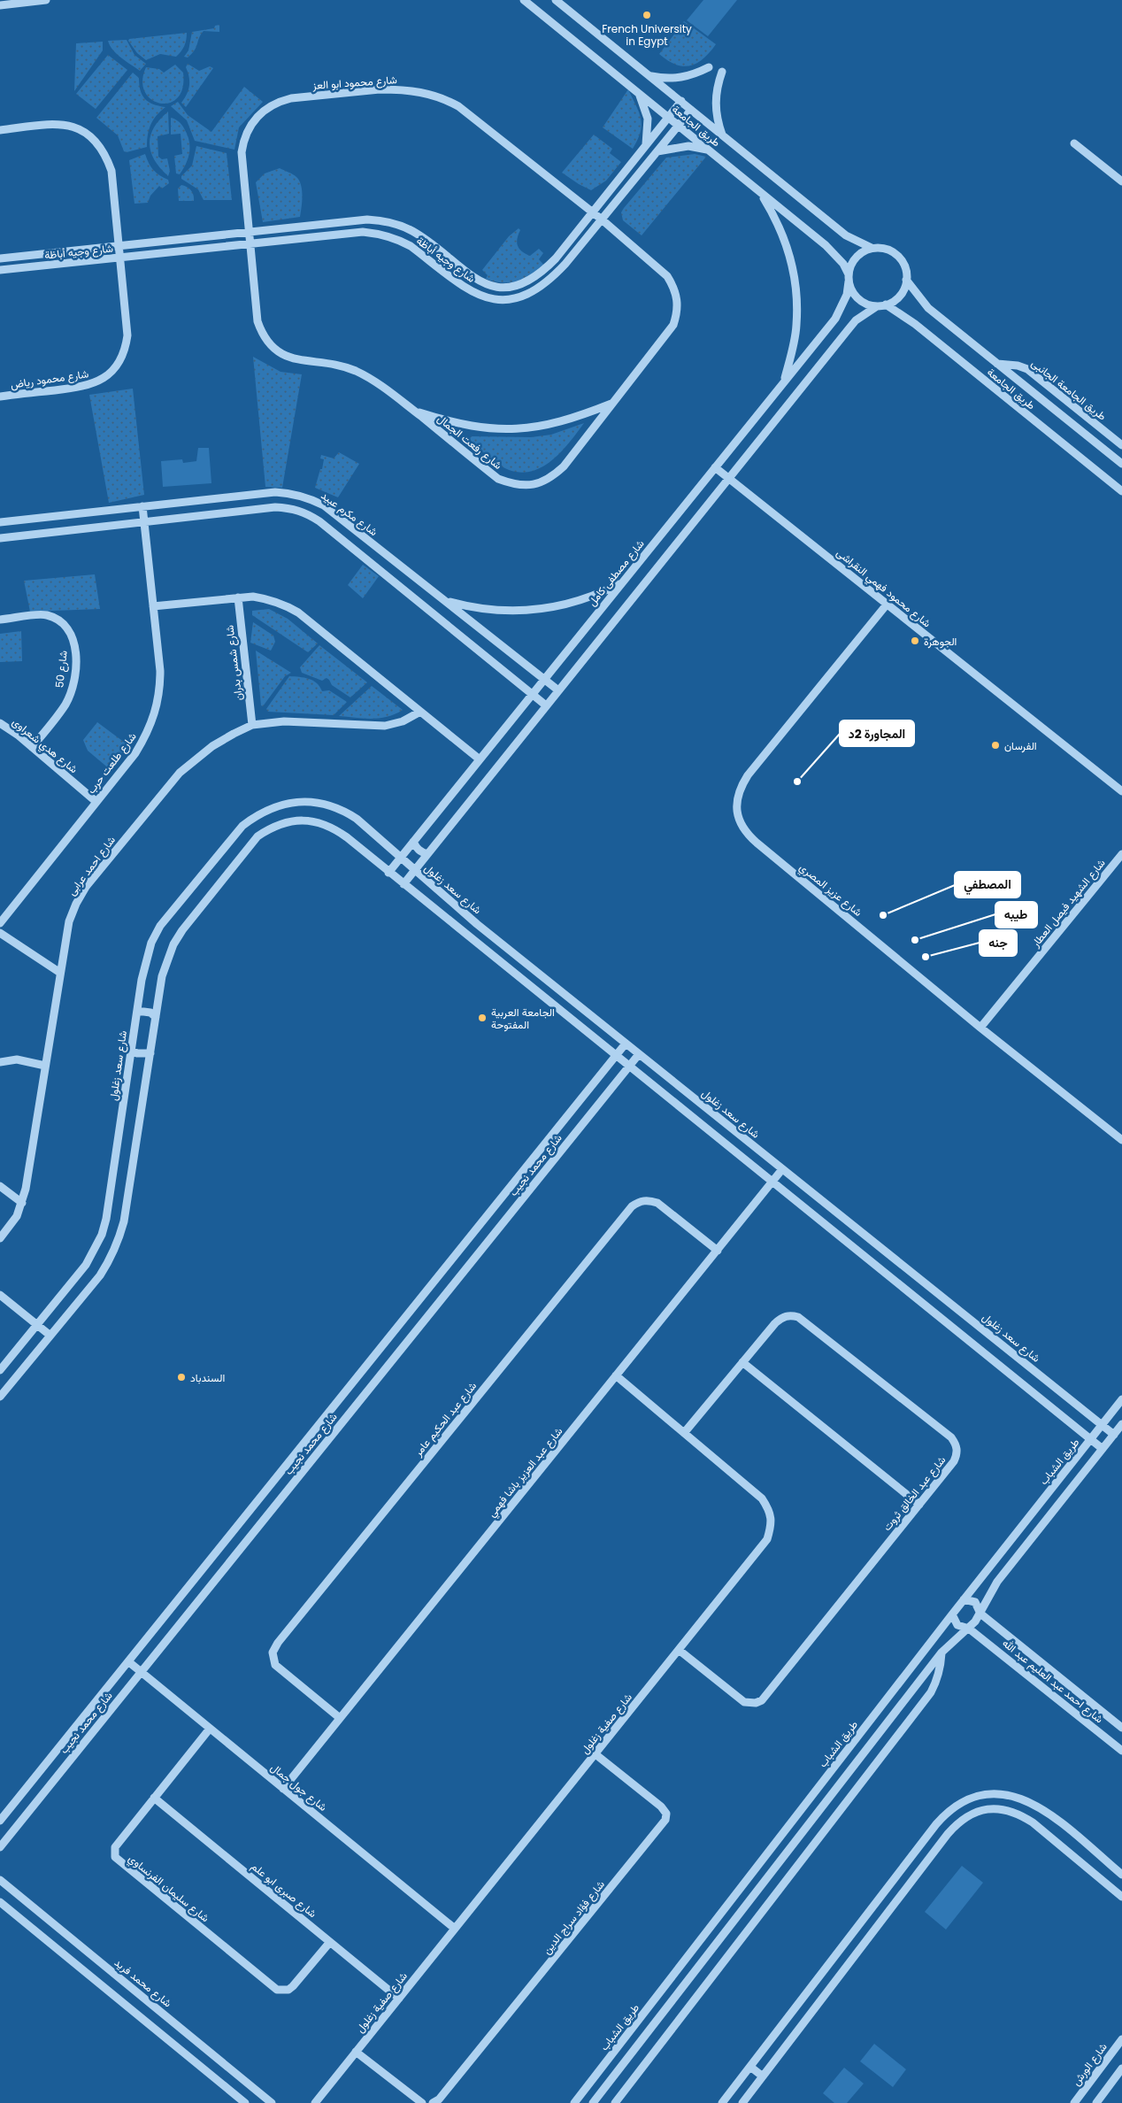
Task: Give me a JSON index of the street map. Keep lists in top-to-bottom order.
{
  "streets": {
    "street": [
      "شارع محمود ابو العز",
      "طريق الجامعة",
      "شارع وجيه أباظة",
      "شارع محمود رياض",
      "طريق الجامعة الجانبى",
      "شارع رفعت الجمال",
      "شارع مكرم عبيد",
      "شارع مصطفى كامل",
      "شارع محمود فهمي النقراشى",
      "شارع شمس بدران",
      "شارع 50",
      "شارع هدي شعراوى",
      "شارع طلعت حرب",
      "شارع احمد عرابى",
      "شارع سعد زغلول",
      "شارع عزيز المصري",
      "شارع الشهيد فيصل العطار",
      "شارع محمد نجيب",
      "شارع عبد الحكيم عامر",
      "طريق الشباب",
      "شارع عبد العزيز باشا فهمي",
      "شارع عبد الخالق ثروت",
      "شارع احمد عبد العليم عبد الله",
      "شارع صفية زغلول",
      "شارع جول جمال",
      "شارع سليمان الفرنساوي",
      "شارع صبرى ابو علم",
      "شارع فؤاد سراج الدين",
      "شارع محمد فريد",
      "شارع الورش"
    ]
  },
  "crossings": [
    ["شارع محمود ابو العز", "شارع وجيه أباظة"],
    ["شارع محمود ابو العز", "شارع رفعت الجمال"],
    ["طريق الجامعة", "شارع وجيه أباظة"],
    ["طريق الجامعة", "طريق الجامعة الجانبى"],
    ["طريق الجامعة", "شارع مصطفى كامل"],
    ["شارع وجيه أباظة", "شارع محمود رياض"],
    ["شارع وجيه أباظة", "شارع رفعت الجمال"],
    ["شارع مكرم عبيد", "شارع مصطفى كامل"],
    ["شارع مكرم عبيد", "شارع طلعت حرب"],
    ["شارع مصطفى كامل", "شارع محمود فهمي النقراشى"],
    ["شارع مصطفى كامل", "شارع سعد زغلول"],
    ["شارع محمود فهمي النقراشى", "شارع عزيز المصري"],
    ["شارع شمس بدران", "شارع احمد عرابى"],
    ["شارع 50", "شارع هدي شعراوى"],
    ["شارع هدي شعراوى", "شارع طلعت حرب"],
    ["شارع سعد زغلول", "شارع محمد نجيب"],
    ["شارع سعد زغلول", "طريق الشباب"],
    ["شارع سعد زغلول", "شارع عبد العزيز باشا فهمي"],
    ["شارع عزيز المصري", "شارع الشهيد فيصل العطار"],
    ["شارع محمد نجيب", "شارع جول جمال"],
    ["شارع عبد الحكيم عامر", "شارع عبد العزيز باشا فهمي"],
    ["طريق الشباب", "شارع احمد عبد العليم عبد الله"],
    ["شارع عبد العزيز باشا فهمي", "شارع صفية زغلول"],
    ["شارع عبد العزيز باشا فهمي", "شارع جول جمال"],
    ["شارع عبد الخالق ثروت", "شارع صفية زغلول"],
    ["شارع صفية زغلول", "شارع جول جمال"],
    ["شارع صفية زغلول", "شارع صبرى ابو علم"],
    ["شارع صفية زغلول", "شارع فؤاد سراج الدين"],
    ["شارع جول جمال", "شارع سليمان الفرنساوي"],
    ["شارع سليمان الفرنساوي", "شارع صبرى ابو علم"]
  ],
  "places": [
    "French University in Egypt",
    "الجوهرة",
    "الفرسان",
    "المجاورة 2د",
    "المصطفي",
    "طيبه",
    "جنه",
    "الجامعة العربية المفتوحة",
    "السندباد"
  ]
}
